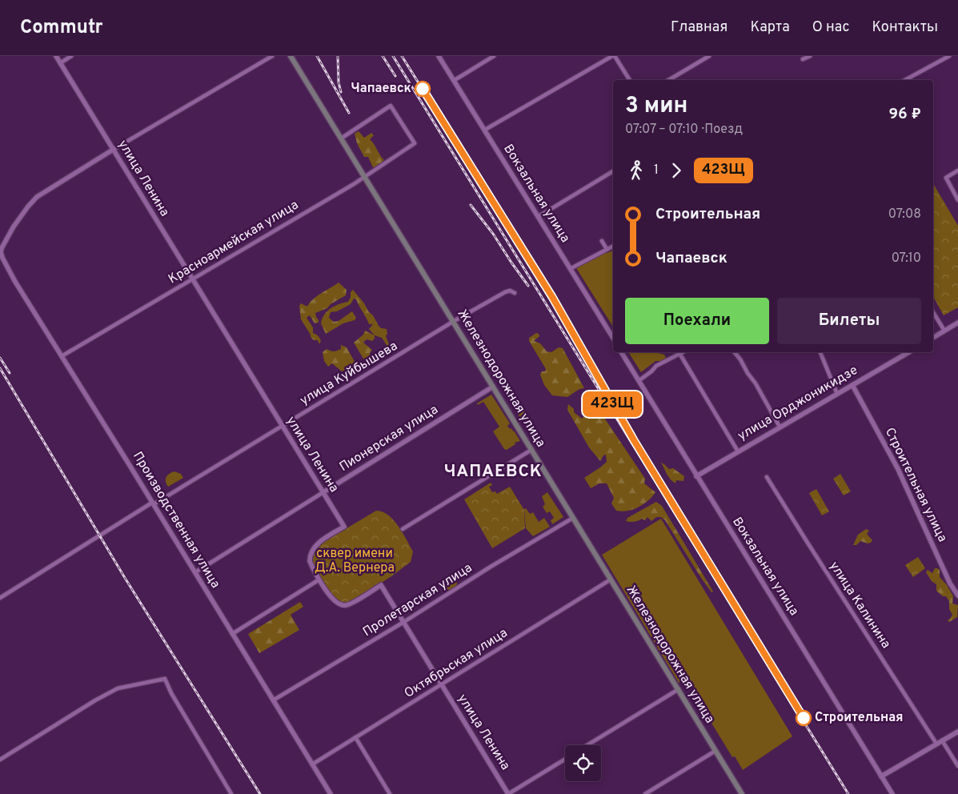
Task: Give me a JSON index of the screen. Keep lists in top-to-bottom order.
{
  "streets": {
    "main road": ["Железнодорожная улица"],
    "street": [
      "улица Ленина",
      "Вокзальная улица",
      "Красноармейская улица",
      "улица Куйбышева",
      "улица Орджоникидзе",
      "Пионерская улица",
      "Строительная улица",
      "Производственная улица",
      "Пролетарская улица",
      "улица Калинина",
      "Октябрьская улица"
    ]
  },
  "crossings": [
    ["улица Ленина", "Красноармейская улица"],
    ["улица Ленина", "улица Куйбышева"],
    ["улица Ленина", "Пионерская улица"],
    ["улица Ленина", "Производственная улица"],
    ["улица Ленина", "Пролетарская улица"],
    ["улица Ленина", "Октябрьская улица"],
    ["Вокзальная улица", "улица Орджоникидзе"],
    ["Красноармейская улица", "Железнодорожная улица"],
    ["Красноармейская улица", "Производственная улица"],
    ["улица Куйбышева", "Железнодорожная улица"],
    ["улица Куйбышева", "Производственная улица"],
    ["Железнодорожная улица", "Пионерская улица"],
    ["Железнодорожная улица", "Пролетарская улица"],
    ["Железнодорожная улица", "Октябрьская улица"],
    ["улица Орджоникидзе", "Строительная улица"],
    ["Пионерская улица", "Производственная улица"],
    ["Производственная улица", "Пролетарская улица"],
    ["Производственная улица", "Октябрьская улица"]
  ],
  "districts": ["ЧАПАЕВСК"],
  "parks": ["сквер имени Д.А. Вернера"],
  "places": ["Чапаевск", "Строительная"],
  "page": {
    "header": "Commutr",
    "nav": [
      "Главная",
      "Карта",
      "О нас",
      "Контакты"
    ],
    "on_map": "423Щ",
    "heading": ["3 мин", "07:07 – 07:10 · Поезд", "96 ₽"],
    "legs": ["1", "423Щ"],
    "list": [
      {
        "name": "Строительная",
        "value": "07:08"
      },
      {
        "name": "Чапаевск",
        "value": "07:10"
      }
    ],
    "buttons": ["Поехали", "Билеты"]
  }
}
